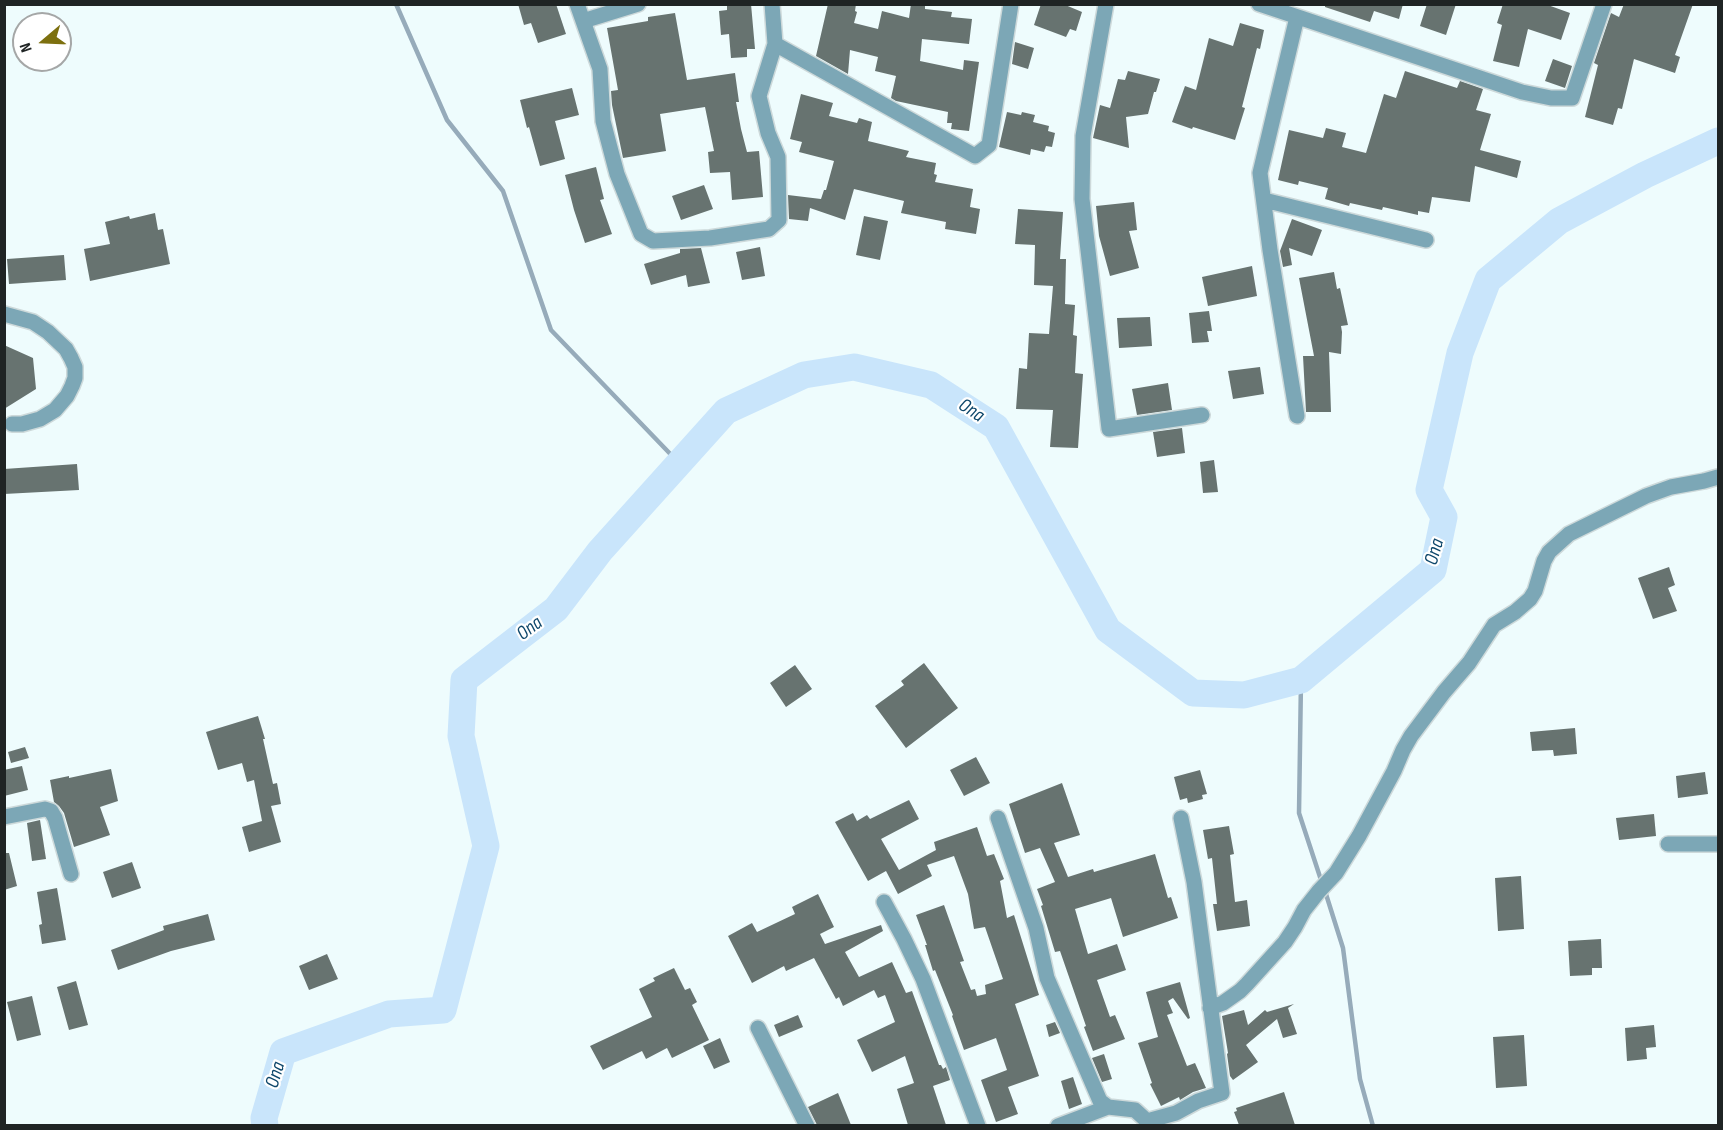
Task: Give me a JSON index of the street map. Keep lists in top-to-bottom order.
{
  "water": ["Ona"],
  "north": "left"
}
